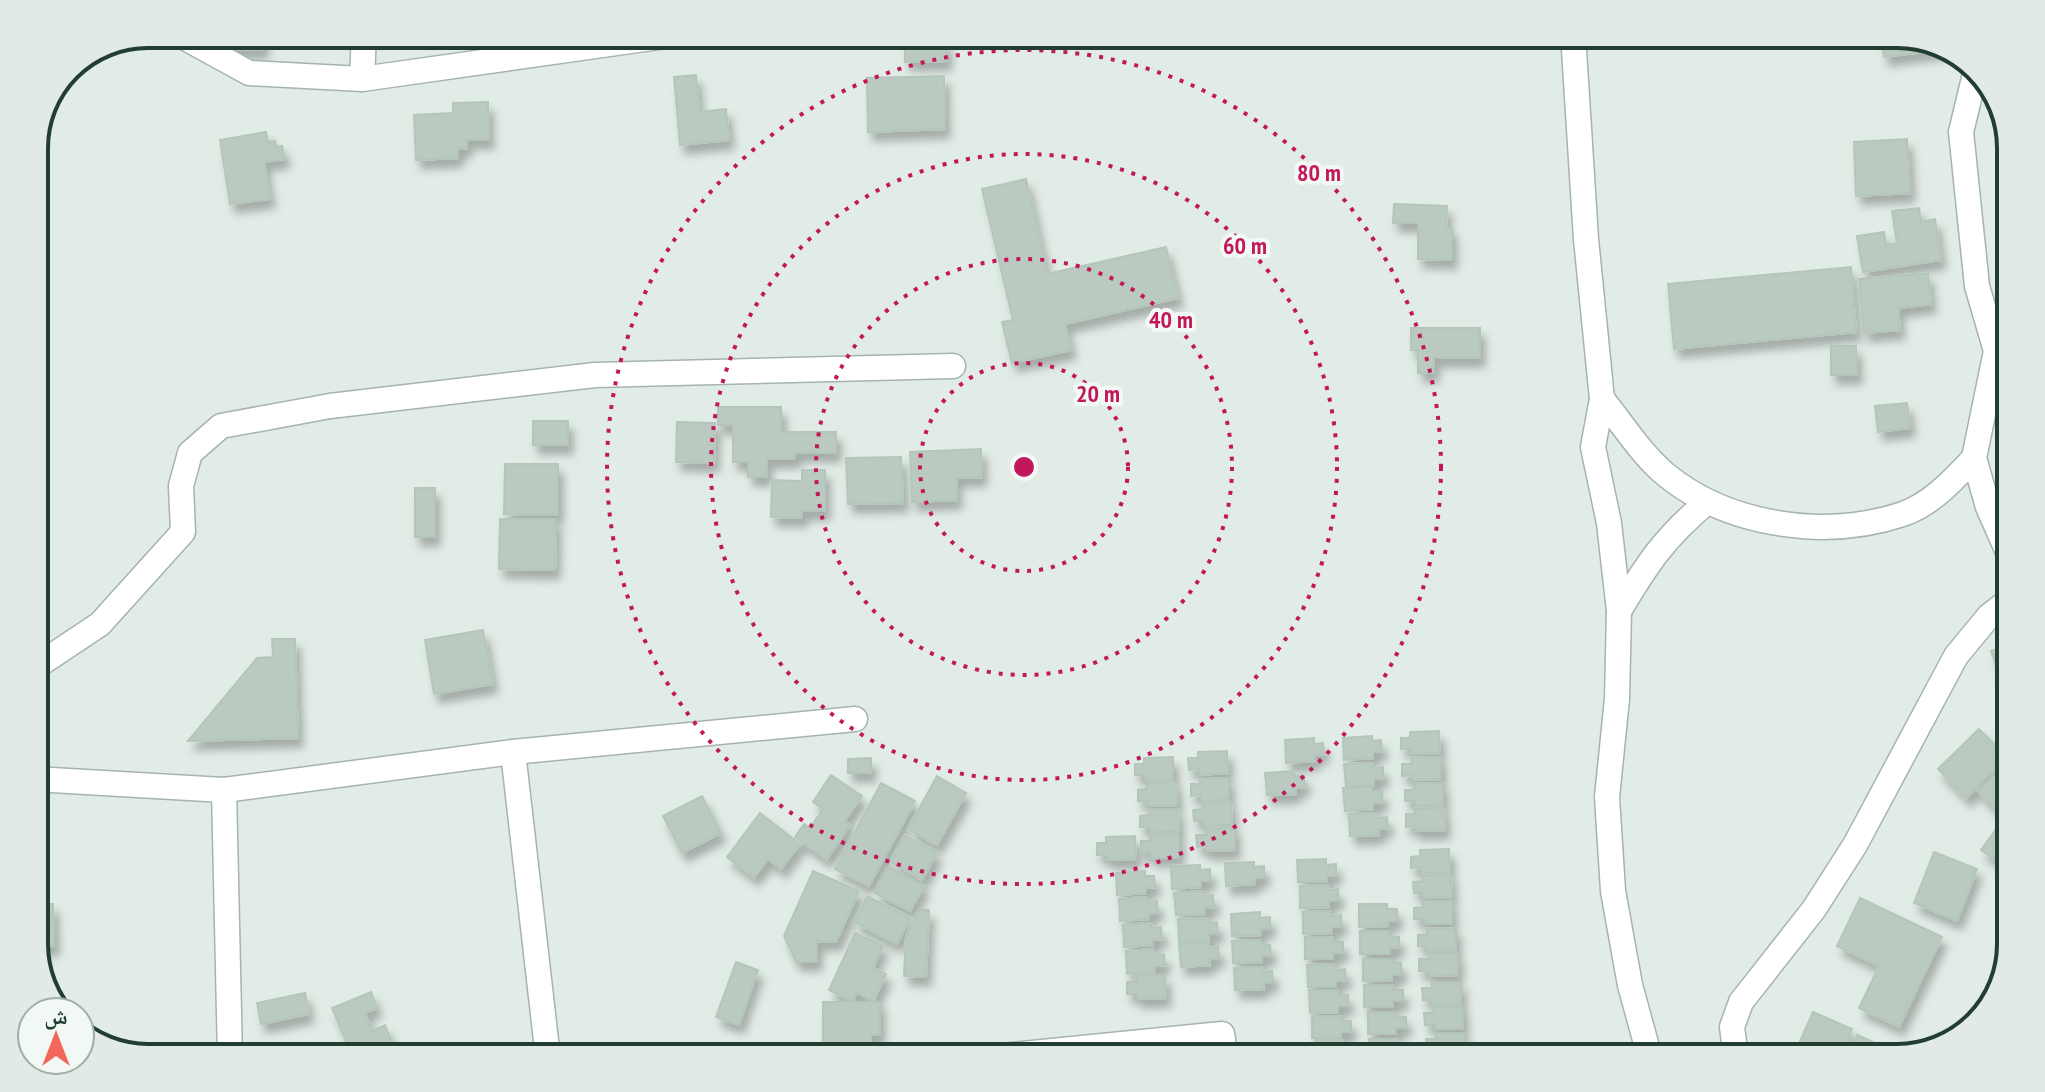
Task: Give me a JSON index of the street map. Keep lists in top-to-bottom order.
{
  "north": "top",
  "rings": [
    "80 m",
    "60 m",
    "40 m",
    "20 m"
  ]
}
